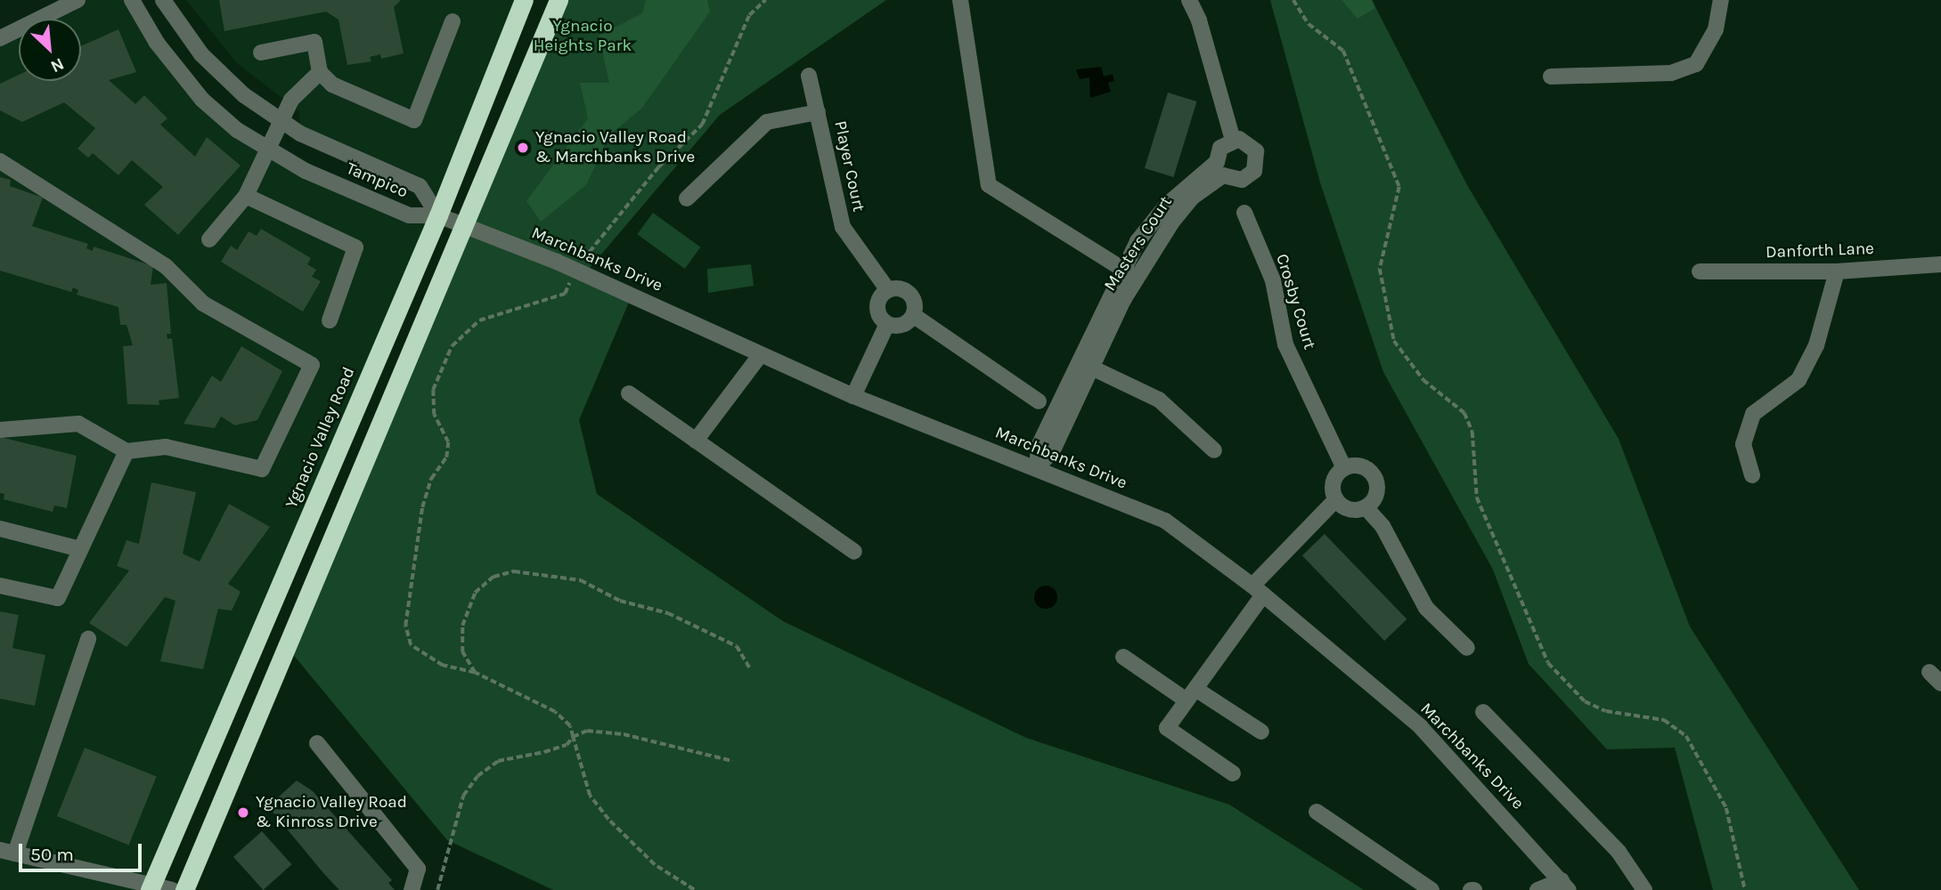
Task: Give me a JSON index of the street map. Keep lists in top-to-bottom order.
{
  "streets": {
    "highway": ["Ygnacio Valley Road"],
    "street": [
      "Player Court",
      "Tampico",
      "Masters Court",
      "Danforth Lane",
      "Marchbanks Drive",
      "Crosby Court"
    ]
  },
  "crossings": [
    ["Tampico", "Marchbanks Drive"],
    ["Tampico", "Ygnacio Valley Road"],
    ["Masters Court", "Marchbanks Drive"],
    ["Marchbanks Drive", "Ygnacio Valley Road"]
  ],
  "parks": ["Ygnacio Heights Park"],
  "places": ["Ygnacio Valley Road & Marchbanks Drive", "Ygnacio Valley Road & Kinross Drive"],
  "scale_bar": "50 m",
  "north": "bottom right"
}
